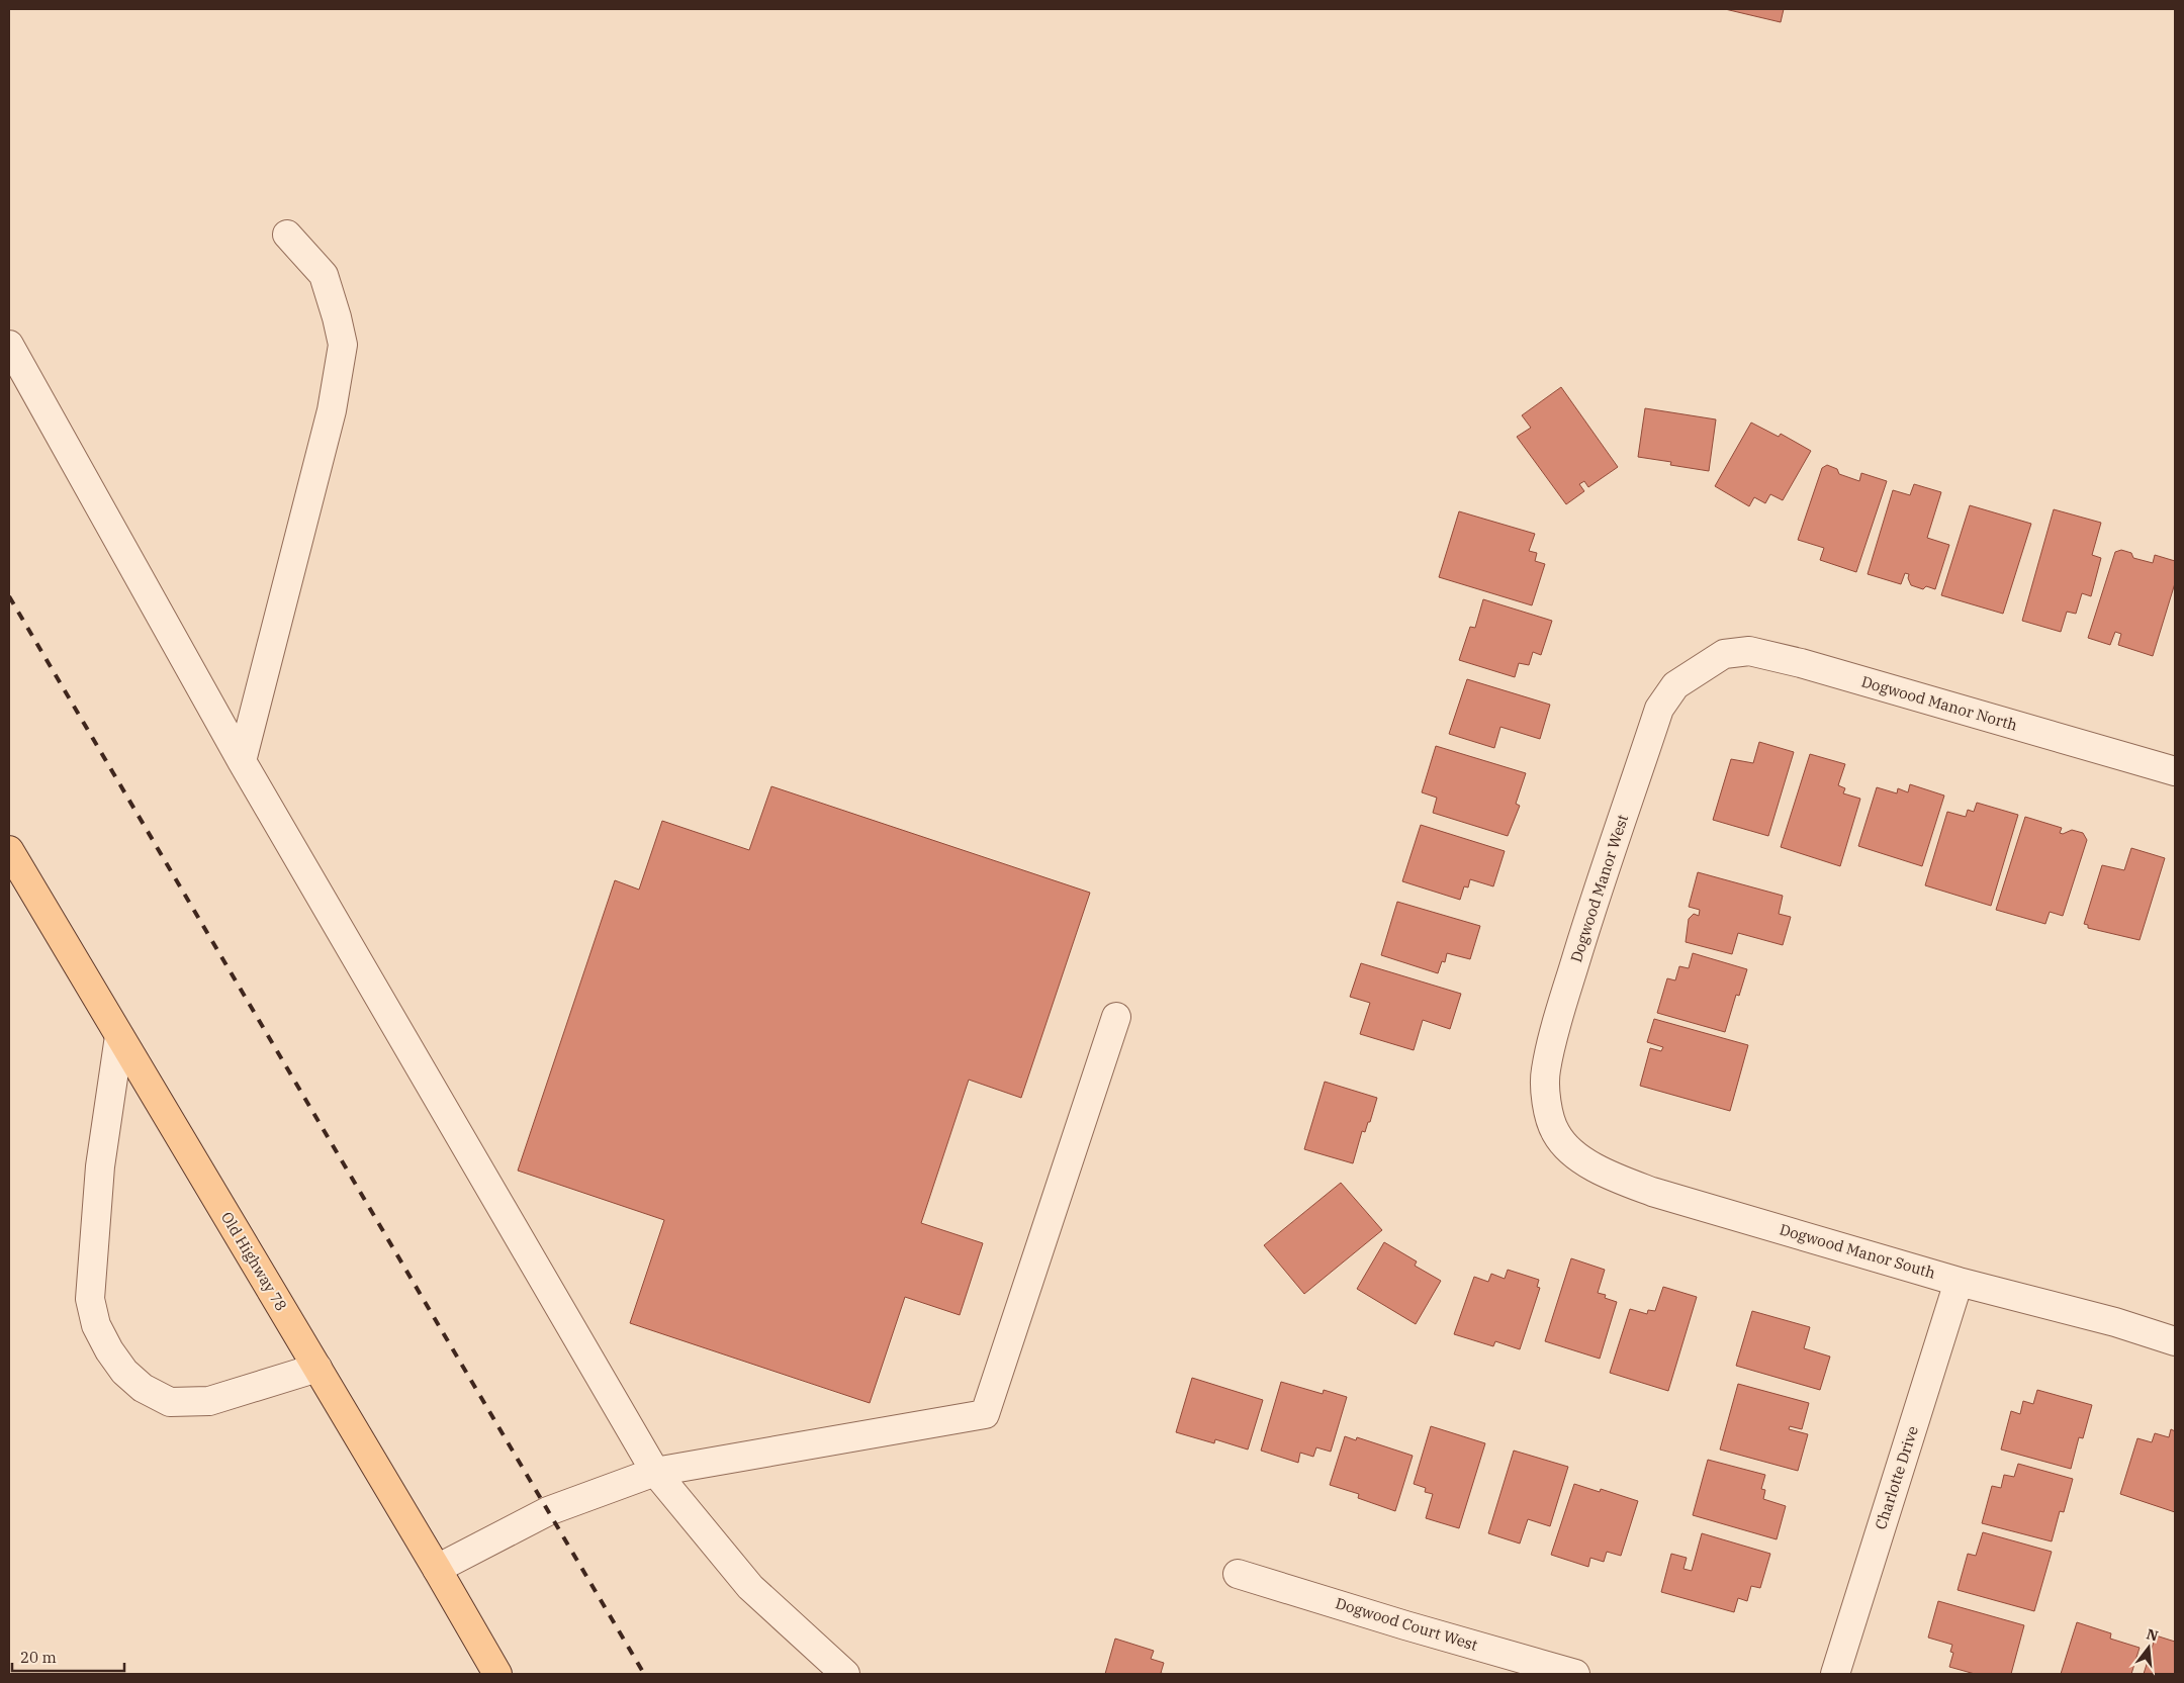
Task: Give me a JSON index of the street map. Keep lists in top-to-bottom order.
{
  "streets": {
    "main road": ["Old Highway 78"],
    "street": [
      "Dogwood Manor North",
      "Dogwood Manor West",
      "Dogwood Manor South",
      "Charlotte Drive",
      "Dogwood Court West"
    ]
  },
  "crossings": [
    ["Dogwood Manor North", "Dogwood Manor West"],
    ["Dogwood Manor West", "Dogwood Manor South"],
    ["Dogwood Manor South", "Charlotte Drive"]
  ],
  "scale_bar": "20 m",
  "north": "top"
}
